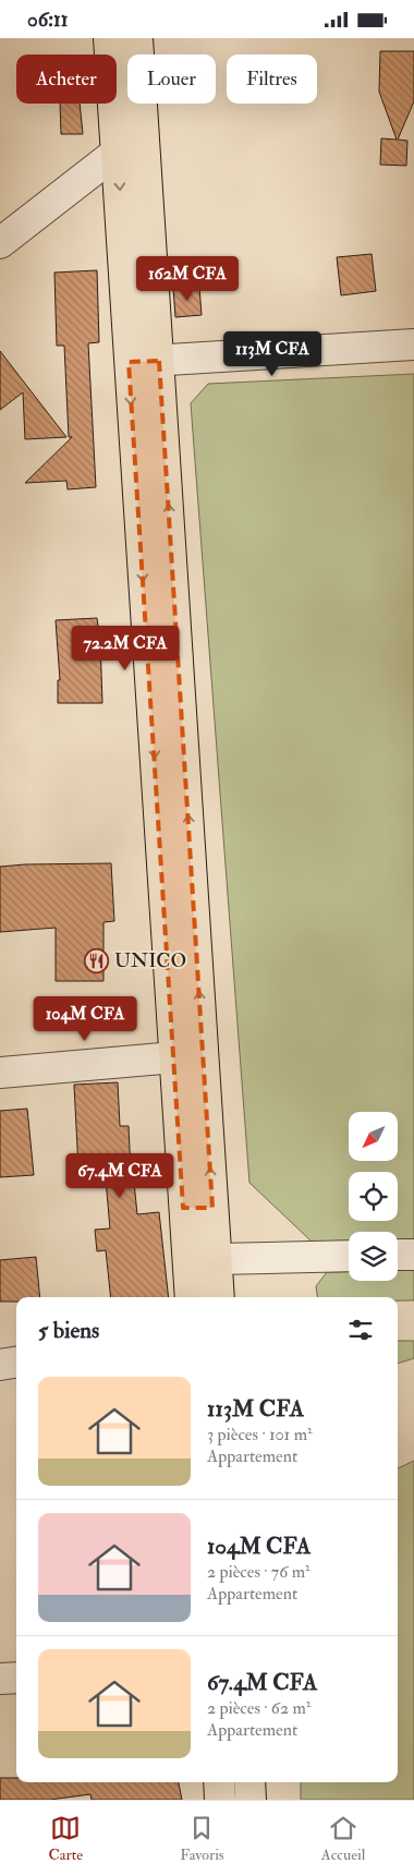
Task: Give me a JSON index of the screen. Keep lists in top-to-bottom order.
{
  "places": {
    "restaurant": ["UNICO"]
  },
  "north": "bottom left",
  "page": {
    "status": "06:11",
    "chip": ["Acheter", "Louer", "Filtres"],
    "price": [
      "162M CFA",
      "113M CFA",
      "72.2M CFA",
      "104M CFA",
      "67.4M CFA"
    ],
    "heading": "5 biens",
    "list": [
      {
        "name": "113M CFA",
        "note": "3 pièces · 101 m² · Appartement"
      },
      {
        "name": "104M CFA",
        "note": "2 pièces · 76 m² · Appartement"
      },
      {
        "name": "67.4M CFA",
        "note": "2 pièces · 62 m² · Appartement"
      }
    ],
    "tabs": ["Carte", "Favoris", "Accueil"]
  }
}
